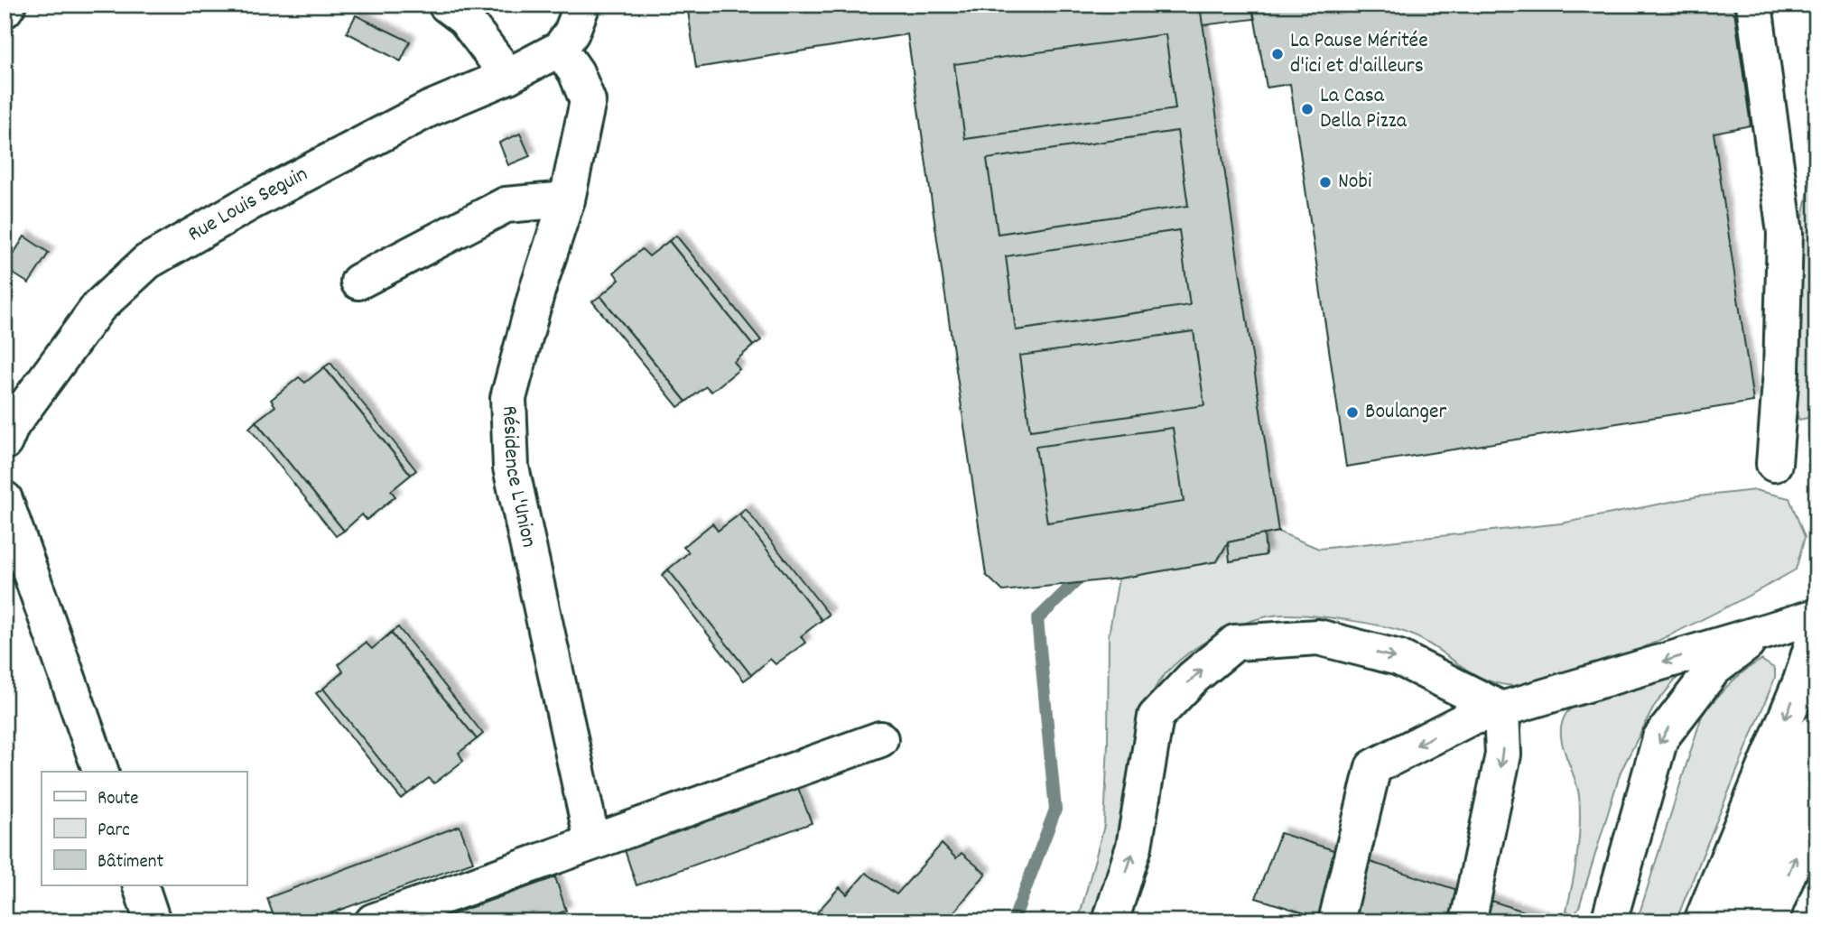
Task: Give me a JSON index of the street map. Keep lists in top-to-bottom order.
{
  "streets": {
    "street": ["Rue Louis Seguin", "Résidence L'Union"]
  },
  "crossings": [
    ["Rue Louis Seguin", "Résidence L'Union"]
  ],
  "places": [
    "La Pause Méritée d'ici et d'ailleurs",
    "La Casa Della Pizza",
    "Nobi",
    "Boulanger"
  ],
  "legend": ["Route", "Parc", "Bâtiment"]
}
